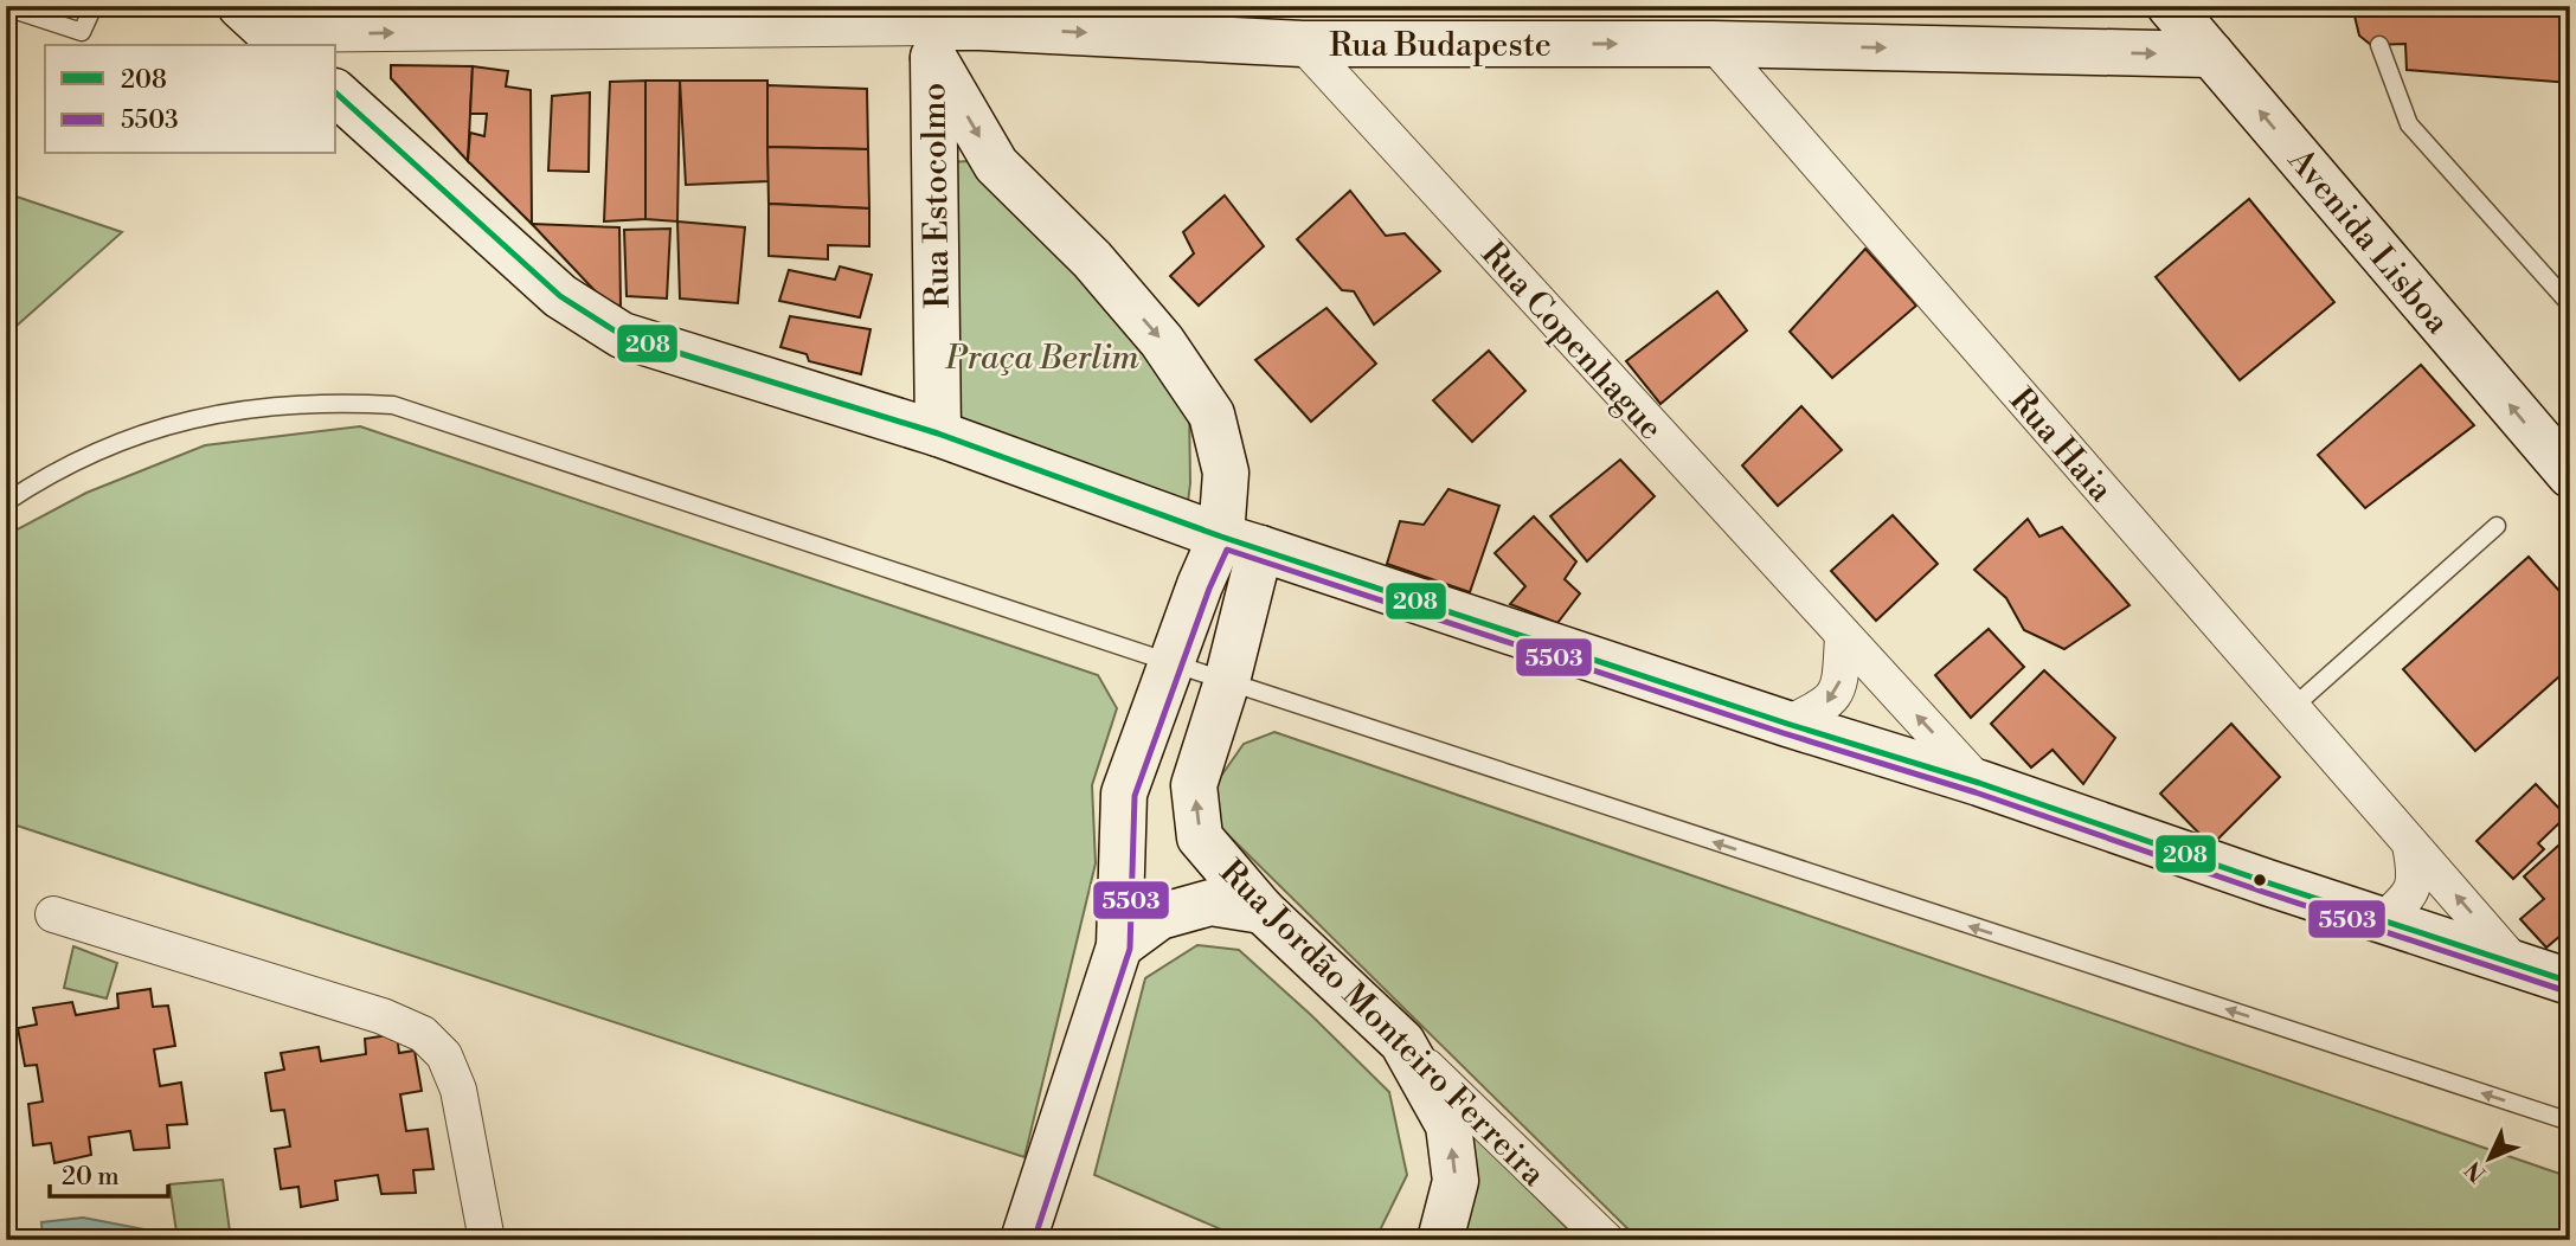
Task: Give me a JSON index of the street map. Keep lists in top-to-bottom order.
{
  "streets": {
    "street": [
      "Rua Budapeste",
      "Rua Estocolmo",
      "Avenida Lisboa",
      "Rua Copenhague",
      "Rua Haia",
      "Rua Jordão Monteiro Ferreira"
    ]
  },
  "crossings": [
    ["Rua Budapeste", "Rua Estocolmo"],
    ["Rua Budapeste", "Avenida Lisboa"],
    ["Rua Budapeste", "Rua Copenhague"],
    ["Rua Budapeste", "Rua Haia"]
  ],
  "one_way": ["Rua Budapeste", "Avenida Lisboa"],
  "parks": ["Praça Berlim"],
  "lines": ["transit line 208", "transit line 5503"],
  "legend": ["208", "5503"],
  "scale_bar": "20 m",
  "north": "bottom left"
}
